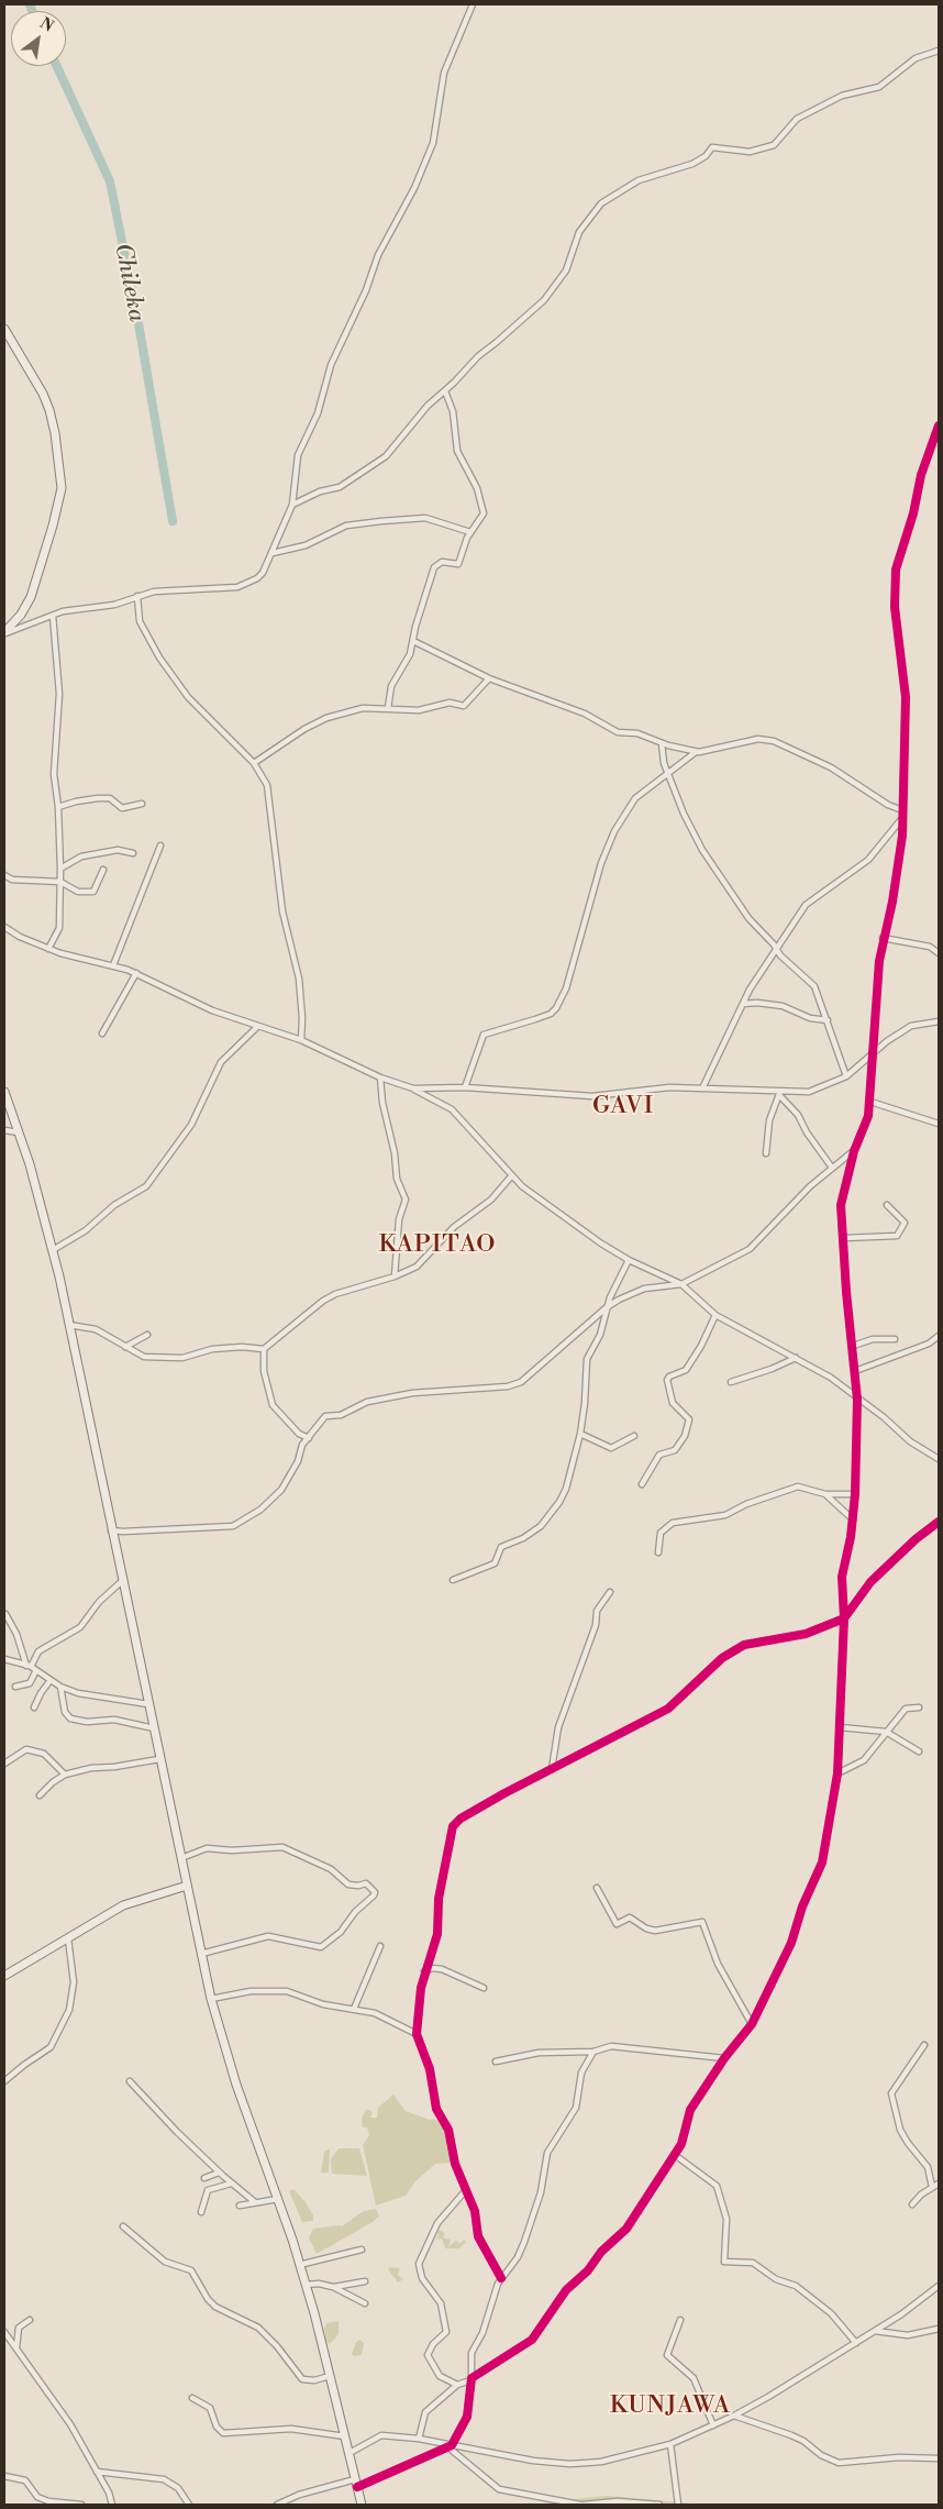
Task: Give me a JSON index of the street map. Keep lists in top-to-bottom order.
{
  "districts": ["GAVI", "KAPITAO", "KUNJAWA"],
  "water": ["Chileka"],
  "north": "top right"
}
